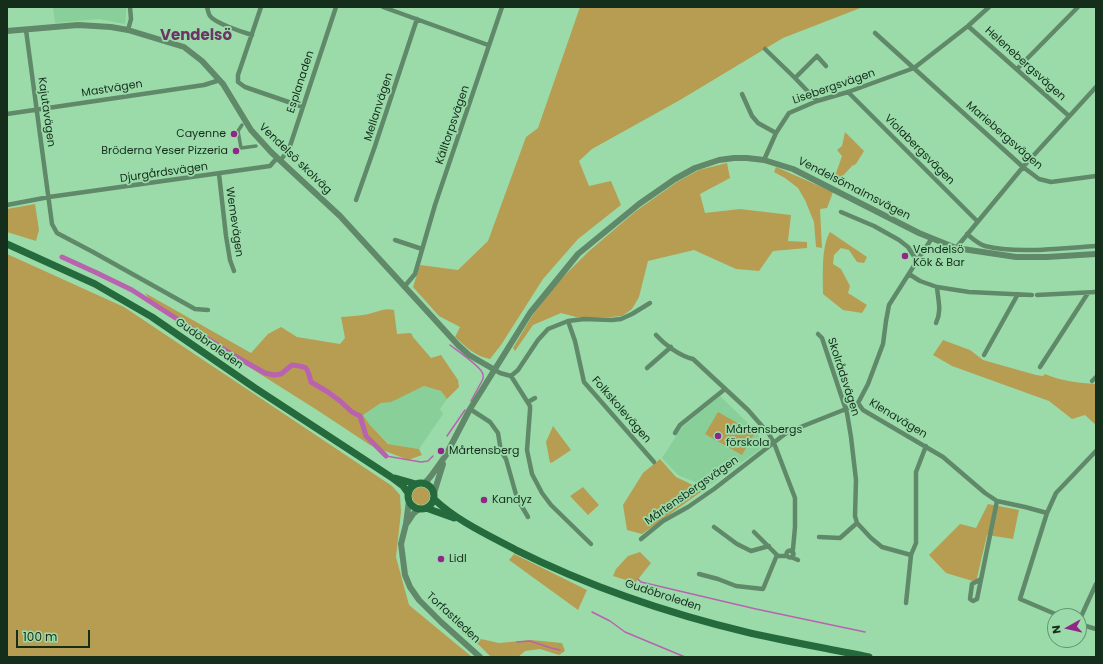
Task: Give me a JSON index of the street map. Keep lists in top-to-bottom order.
{
  "streets": {
    "main road": ["Gudöbroleden"],
    "street": [
      "Helenebergsvägen",
      "Esplanaden",
      "Lisebergsvägen",
      "Mastvägen",
      "Mellanvägen",
      "Kajutavägen",
      "Källtorpsvägen",
      "Mariebergsvägen",
      "Violabergsvägen",
      "Vendelsö skolväg",
      "Djurgårdsvägen",
      "Vendelsömalmsvägen",
      "Wemevägen",
      "Skolrådsvägen",
      "Folkskolevägen",
      "Klenavägen",
      "Mårtensbergsvägen",
      "Torfastleden"
    ]
  },
  "crossings": [
    ["Helenebergsvägen", "Lisebergsvägen"],
    ["Esplanaden", "Vendelsö skolväg"],
    ["Esplanaden", "Djurgårdsvägen"],
    ["Lisebergsvägen", "Mariebergsvägen"],
    ["Lisebergsvägen", "Violabergsvägen"],
    ["Lisebergsvägen", "Vendelsömalmsvägen"],
    ["Mastvägen", "Kajutavägen"],
    ["Mastvägen", "Vendelsö skolväg"],
    ["Kajutavägen", "Vendelsö skolväg"],
    ["Kajutavägen", "Djurgårdsvägen"],
    ["Källtorpsvägen", "Vendelsö skolväg"],
    ["Vendelsö skolväg", "Djurgårdsvägen"],
    ["Vendelsö skolväg", "Vendelsömalmsvägen"],
    ["Djurgårdsvägen", "Wemevägen"],
    ["Vendelsömalmsvägen", "Gudöbroleden"],
    ["Vendelsömalmsvägen", "Klenavägen"],
    ["Vendelsömalmsvägen", "Torfastleden"],
    ["Gudöbroleden", "Torfastleden"],
    ["Skolrådsvägen", "Mårtensbergsvägen"],
    ["Klenavägen", "Mårtensbergsvägen"]
  ],
  "districts": ["Vendelsö"],
  "places": [
    "Cayenne",
    "Bröderna Yeser Pizzeria",
    "Vendelsö Kök & Bar",
    "Mårtensbergs förskola",
    "Mårtensberg",
    "Kandyz",
    "Lidl"
  ],
  "scale_bar": "100 m",
  "north": "left"
}
